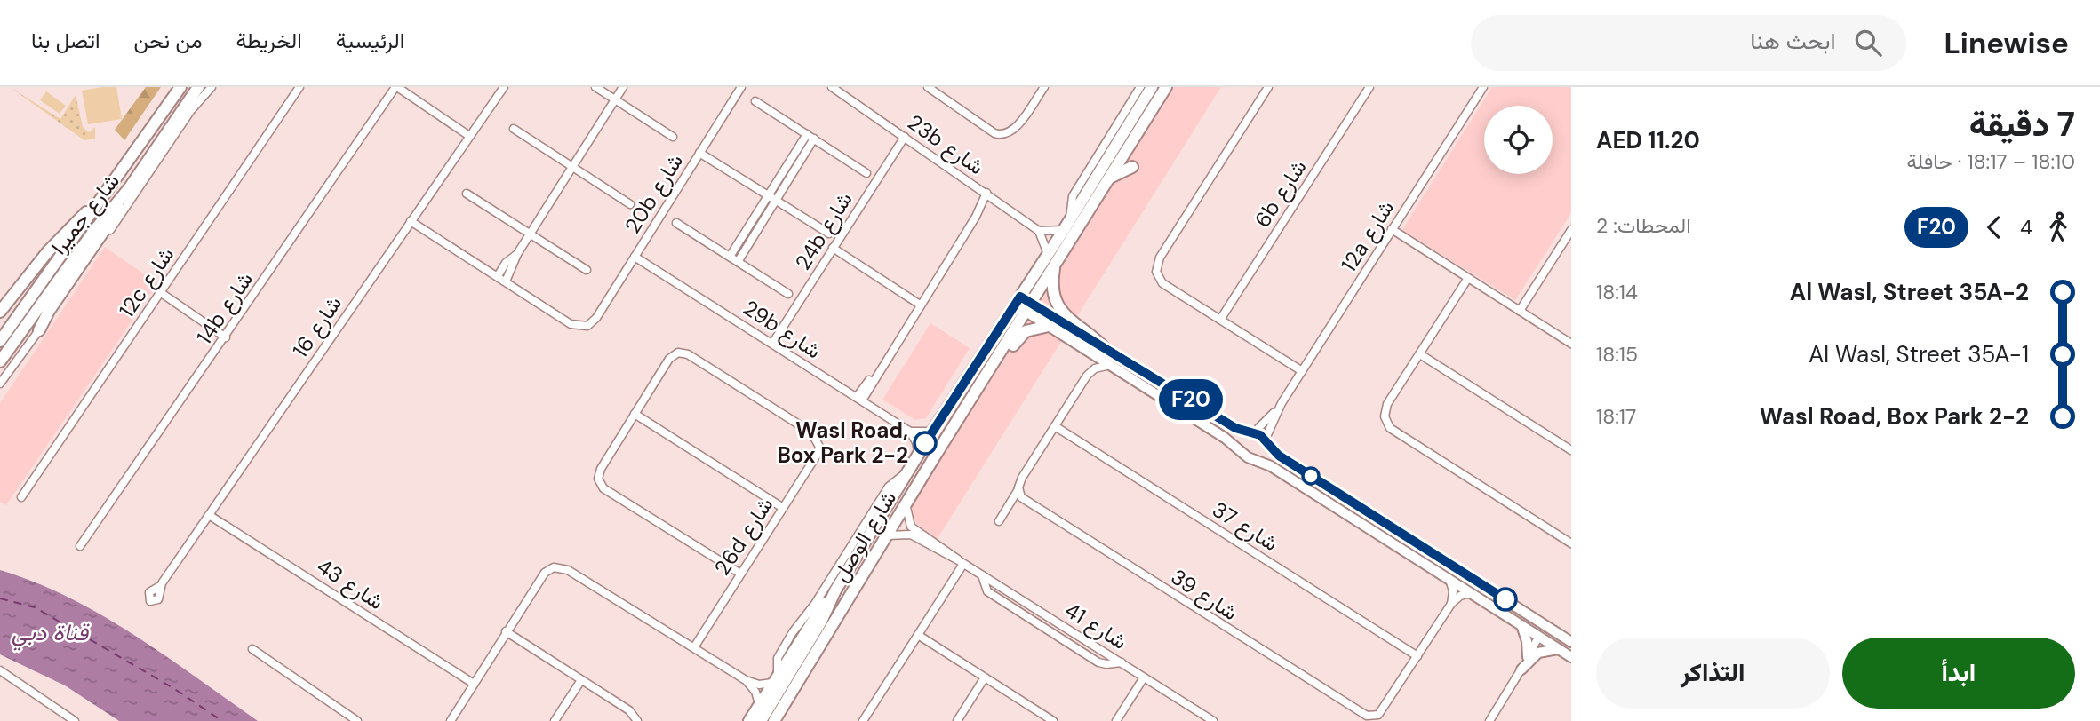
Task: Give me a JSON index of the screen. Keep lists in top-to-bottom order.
{
  "streets": {
    "main road": ["شارع جميرا", "شارع الوصل"],
    "street": [
      "23b شارع",
      "20b شارع",
      "6b شارع",
      "24b شارع",
      "12a شارع",
      "12c شارع",
      "14b شارع",
      "شارع 16",
      "29b شارع",
      "شارع 37",
      "26d شارع",
      "شارع 43",
      "شارع 39",
      "شارع 41"
    ]
  },
  "crossings": [
    ["23b شارع", "24b شارع"],
    ["20b شارع", "29b شارع"],
    ["24b شارع", "29b شارع"],
    ["شارع 16", "شارع 43"],
    ["شارع 37", "شارع 39"],
    ["شارع الوصل", "شارع 41"]
  ],
  "water": ["قناة دبي"],
  "places": ["Wasl Road, Box Park 2-2"],
  "lines": ["bus line F20"],
  "page": {
    "header": "Linewise",
    "search": "ابحث هنا",
    "nav": [
      "الرئيسية",
      "الخريطة",
      "من نحن",
      "اتصل بنا"
    ],
    "heading": ["7 دقيقة", "18:10 – 18:17 · حافلة", "AED 11.20"],
    "on_map": "F20",
    "legs": ["4", "F20", "المحطات: 2"],
    "list": [
      {
        "name": "Al Wasl, Street 35A-2",
        "value": "18:14"
      },
      {
        "name": "Al Wasl, Street 35A-1",
        "value": "18:15"
      },
      {
        "name": "Wasl Road, Box Park 2-2",
        "value": "18:17"
      }
    ],
    "buttons": ["ابدأ", "التذاكر"]
  }
}
